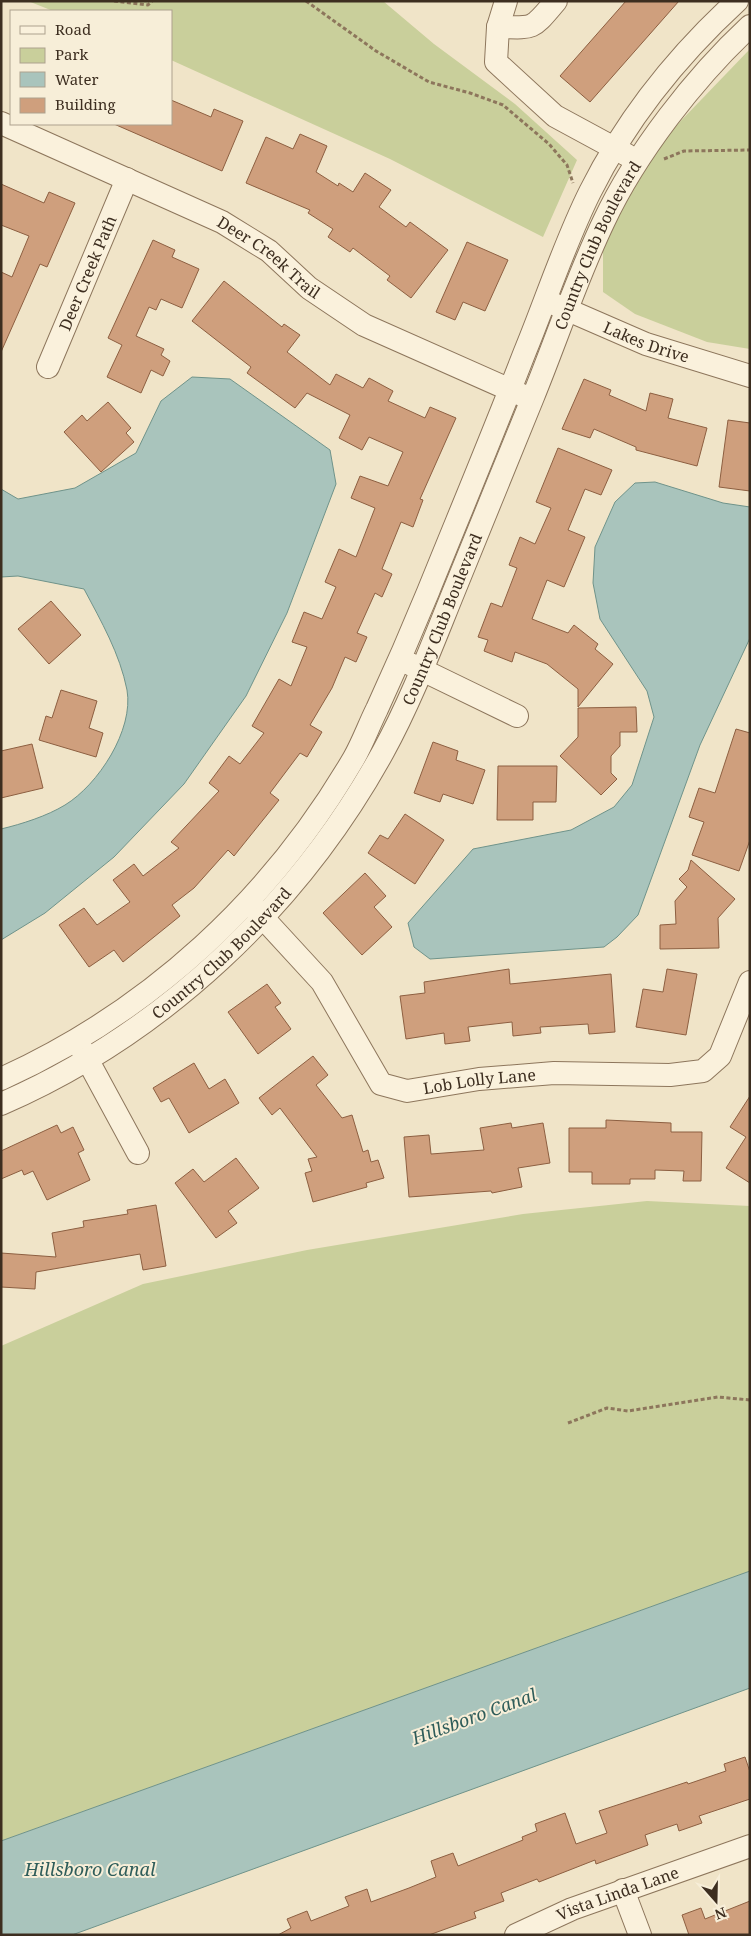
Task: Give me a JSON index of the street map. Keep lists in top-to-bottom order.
{
  "streets": {
    "street": [
      "Country Club Boulevard",
      "Deer Creek Trail",
      "Deer Creek Path",
      "Lakes Drive",
      "Lob Lolly Lane",
      "Vista Linda Lane"
    ]
  },
  "crossings": [
    ["Country Club Boulevard", "Deer Creek Trail"],
    ["Country Club Boulevard", "Lakes Drive"],
    ["Country Club Boulevard", "Lob Lolly Lane"],
    ["Deer Creek Trail", "Deer Creek Path"]
  ],
  "water": ["Hillsboro Canal"],
  "legend": [
    "Road",
    "Park",
    "Water",
    "Building"
  ],
  "north": "bottom"
}
